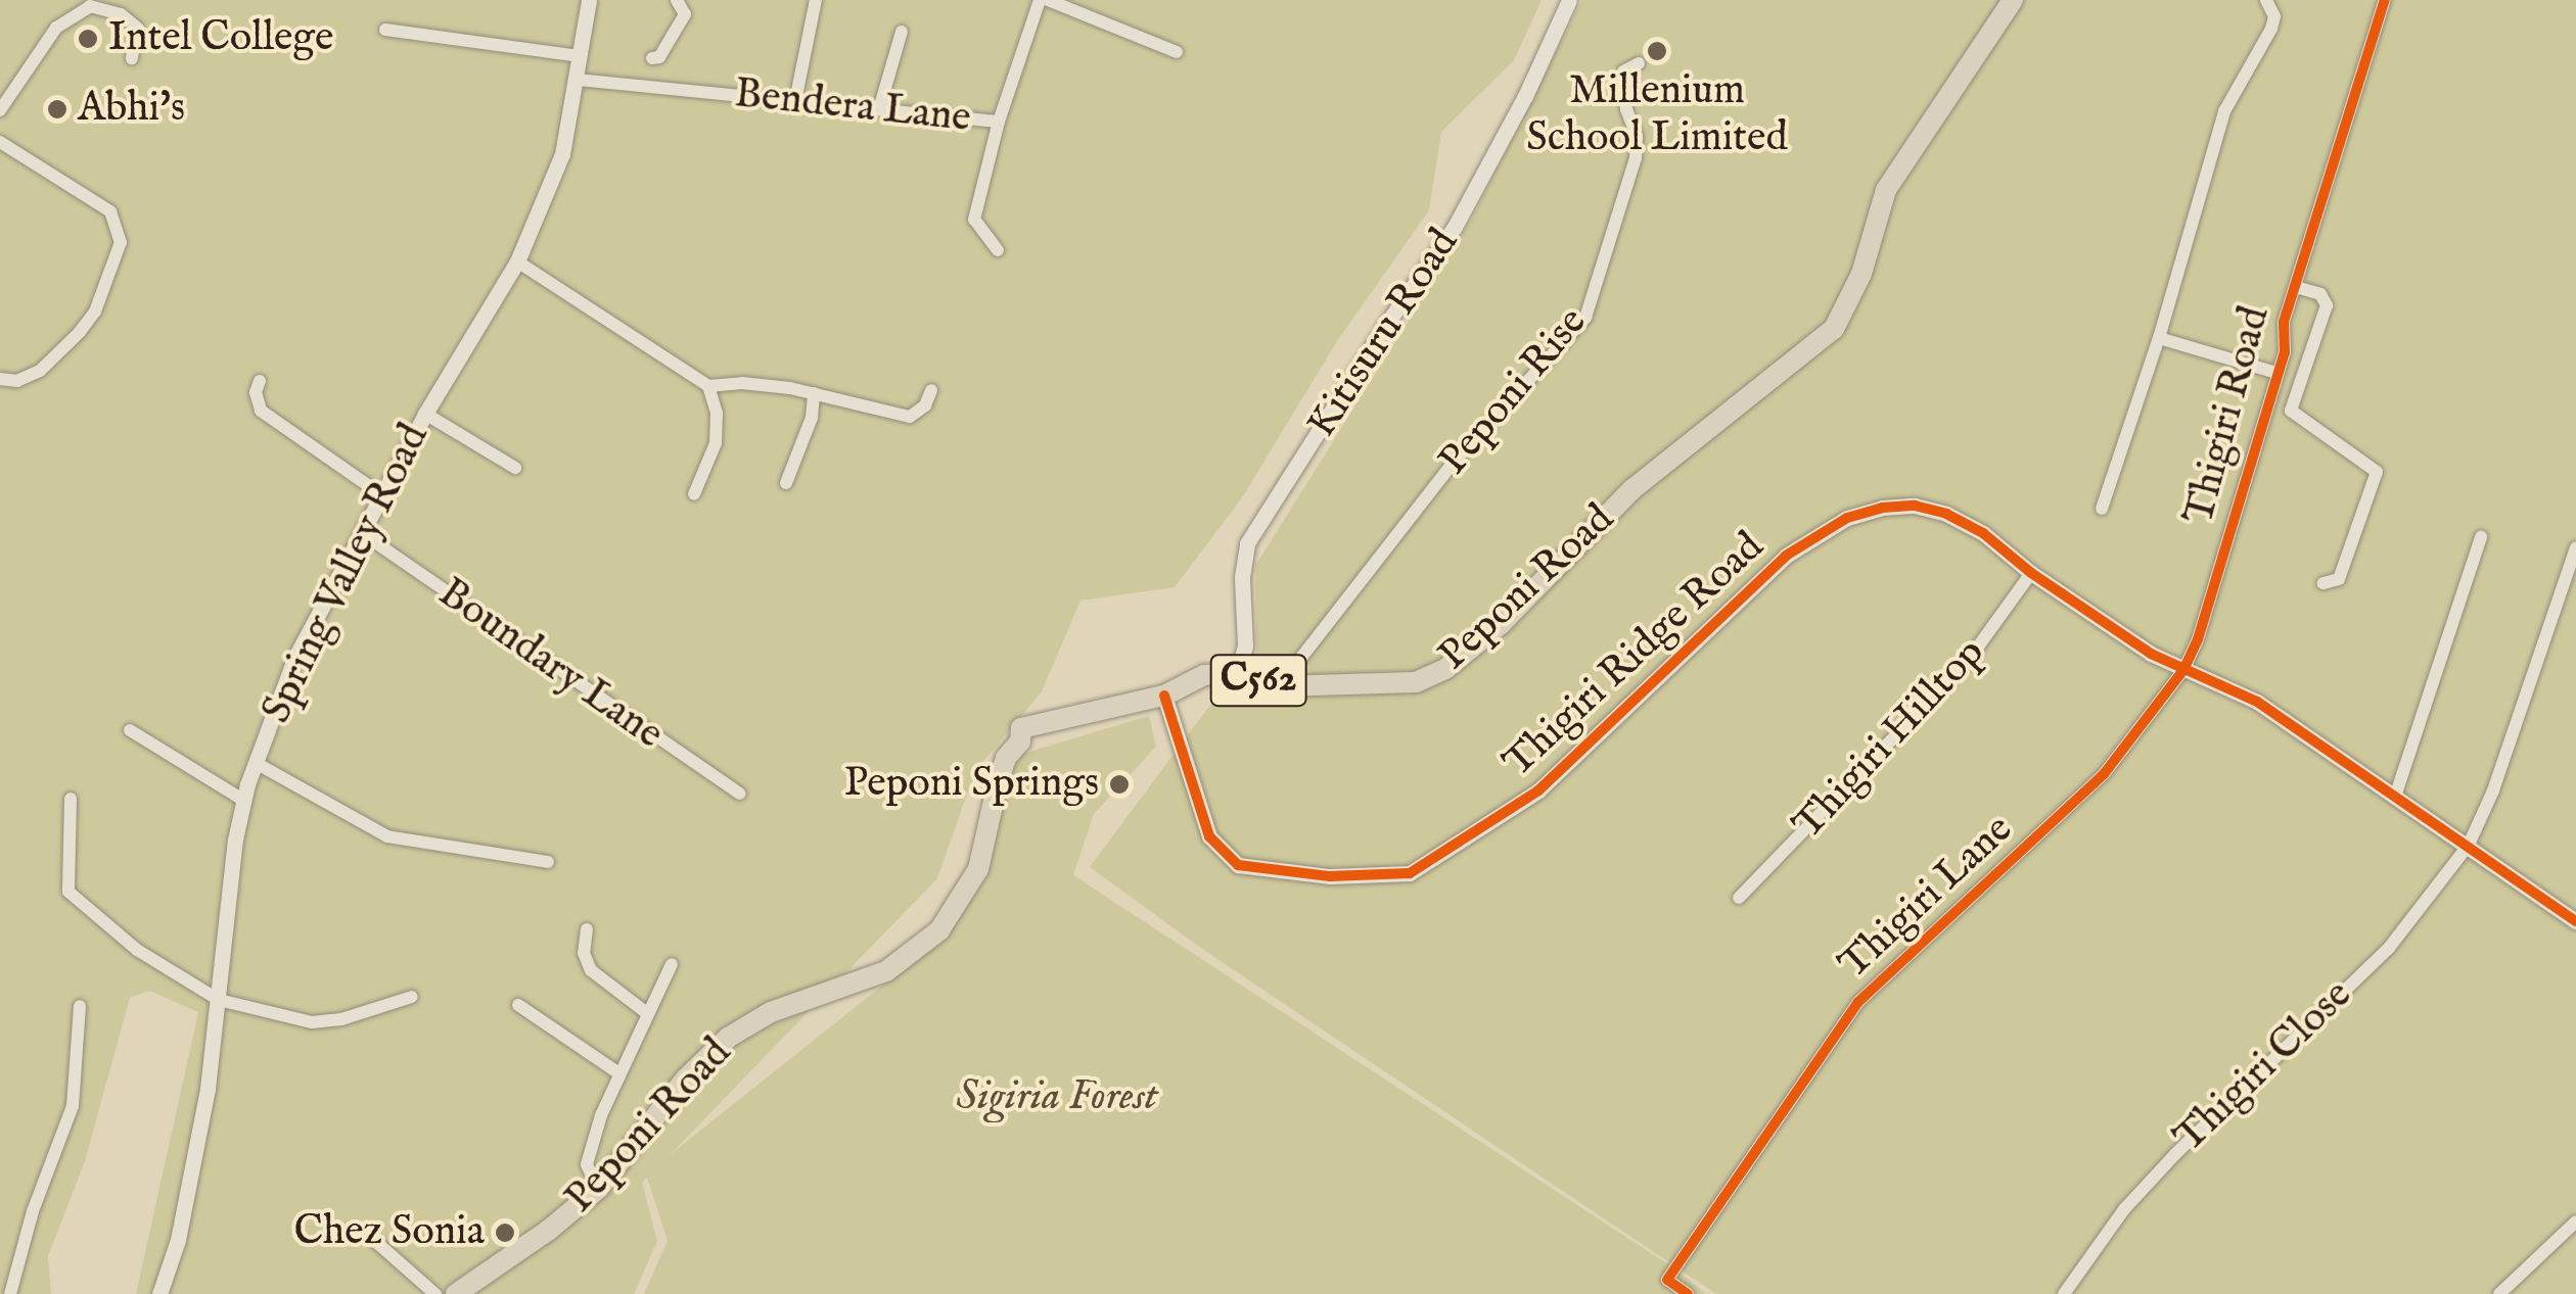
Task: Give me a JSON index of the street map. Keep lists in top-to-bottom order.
{
  "streets": {
    "main road": ["Peponi Road", "C562"],
    "street": [
      "Bendera Lane",
      "Kitisuru Road",
      "Peponi Rise",
      "Thigiri Road",
      "Spring Valley Road",
      "Thigiri Ridge Road",
      "Boundary Lane",
      "Thigiri Hilltop",
      "Thigiri Lane",
      "Thigiri Close"
    ]
  },
  "crossings": [
    ["Bendera Lane", "Spring Valley Road"],
    ["Kitisuru Road", "Peponi Road"],
    ["Peponi Rise", "Peponi Road"],
    ["Thigiri Road", "Thigiri Ridge Road"],
    ["Thigiri Road", "Thigiri Lane"],
    ["Spring Valley Road", "Boundary Lane"],
    ["Peponi Road", "Thigiri Ridge Road"],
    ["Thigiri Ridge Road", "Thigiri Hilltop"],
    ["Thigiri Ridge Road", "Thigiri Lane"],
    ["Thigiri Ridge Road", "Thigiri Close"]
  ],
  "parks": ["Sigiria Forest"],
  "places": [
    "Intel College",
    "Millenium School Limited",
    "Abhi's",
    "Peponi Springs",
    "Chez Sonia"
  ]
}
